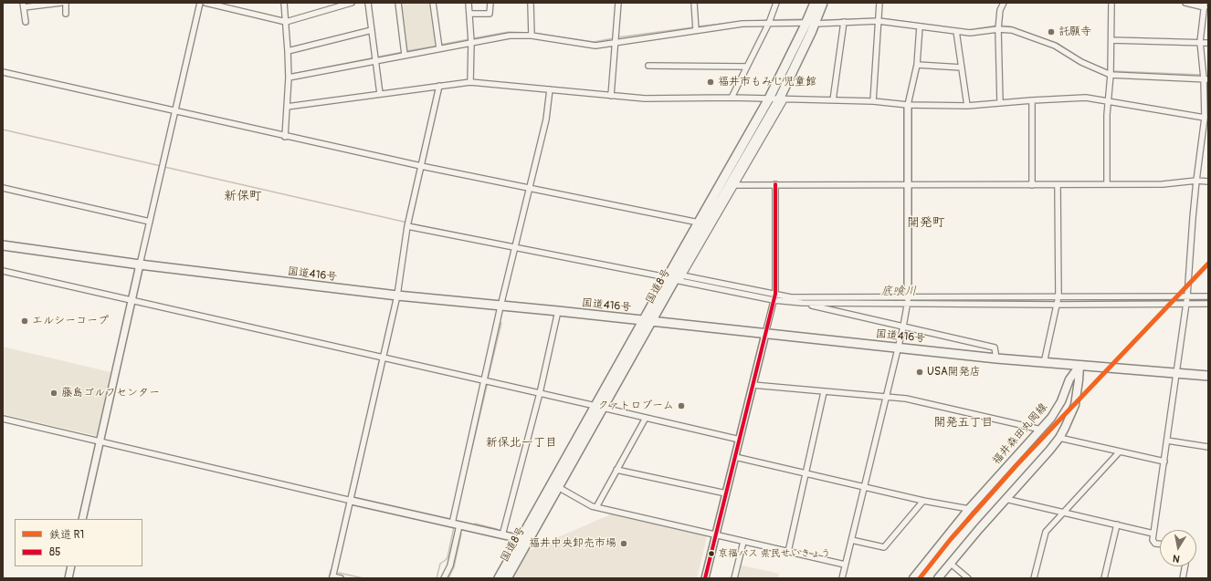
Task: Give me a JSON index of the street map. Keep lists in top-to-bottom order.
{
  "streets": {
    "highway": ["国道416号", "国道8号"],
    "main road": ["福井森田丸岡線"]
  },
  "crossings": [
    ["国道416号", "国道8号"],
    ["国道416号", "福井森田丸岡線"]
  ],
  "districts": [
    "新保町",
    "開発町",
    "開発五丁目",
    "新保北一丁目"
  ],
  "water": ["底喰川"],
  "places": [
    "託願寺",
    "福井市もみじ児童館",
    "エルシーコープ",
    "USA開発店",
    "藤島ゴルフセンター",
    "クァトロブーム",
    "福井中央卸売市場",
    "京福バス 県民せいきょう"
  ],
  "lines": ["transit line 85", "rail line R1"],
  "legend": ["鉄道 R1", "85"],
  "north": "bottom"
}
